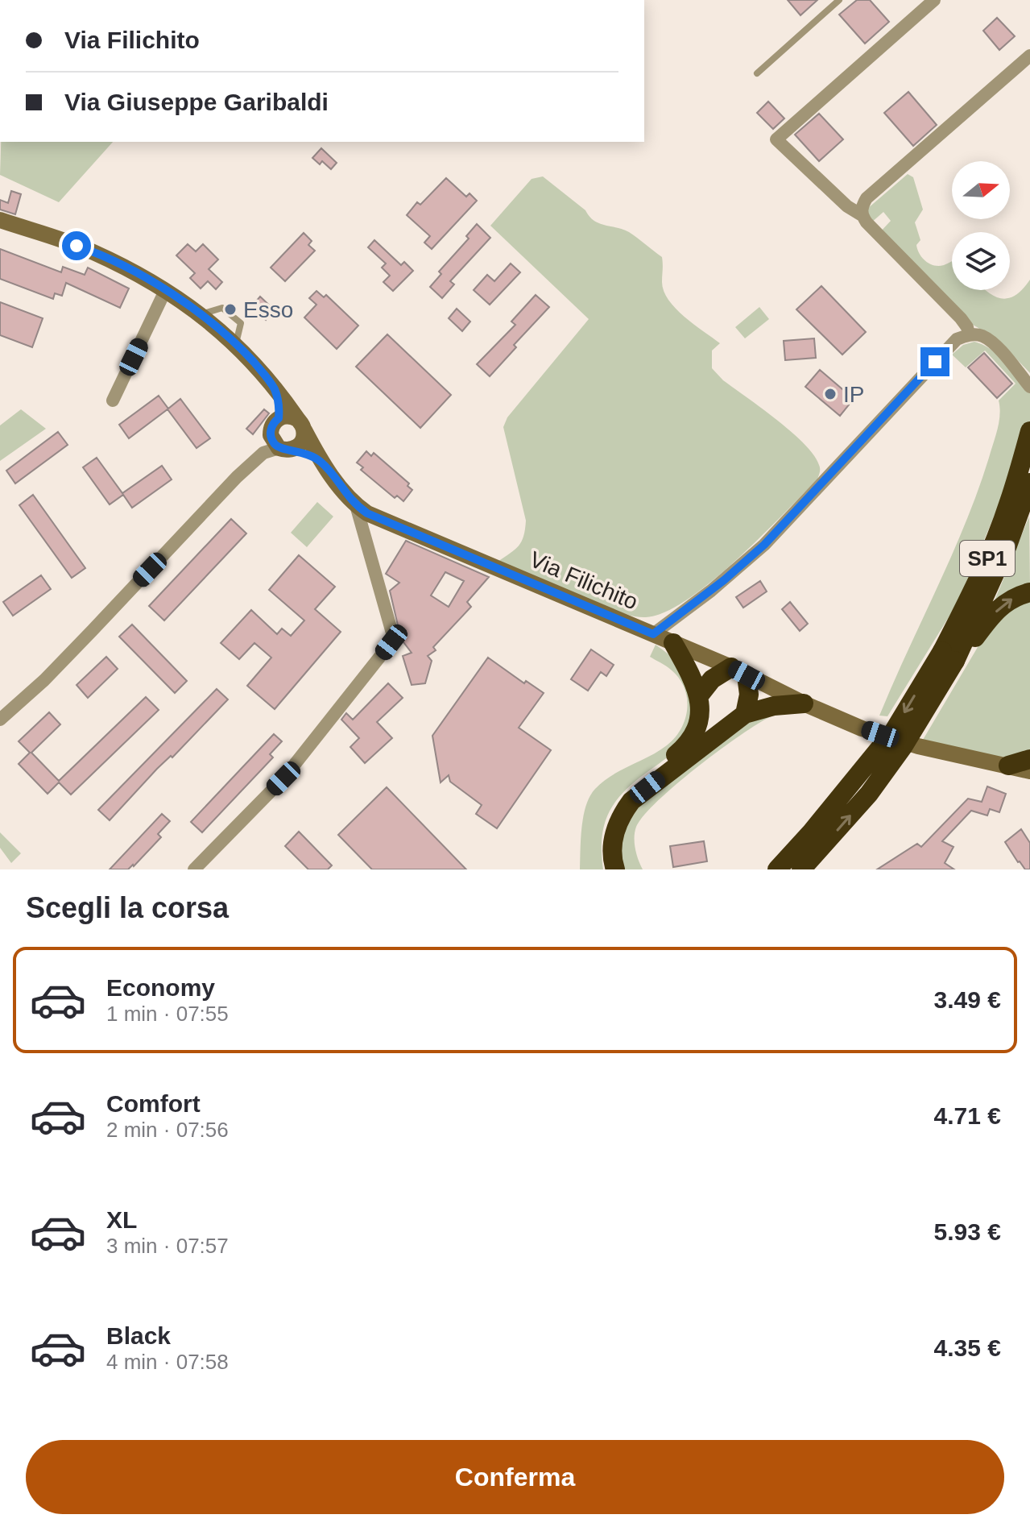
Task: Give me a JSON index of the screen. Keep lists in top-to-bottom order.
{
  "streets": {
    "highway": ["SP1"],
    "street": ["Via Filichito"]
  },
  "places": ["Esso", "IP"],
  "north": "right",
  "page": {
    "banner": ["Via Filichito", "Via Giuseppe Garibaldi"],
    "heading": "Scegli la corsa",
    "list": [
      {
        "name": "Economy",
        "note": "1 min · 07:55",
        "value": "3.49 €"
      },
      {
        "name": "Comfort",
        "note": "2 min · 07:56",
        "value": "4.71 €"
      },
      {
        "name": "XL",
        "note": "3 min · 07:57",
        "value": "5.93 €"
      },
      {
        "name": "Black",
        "note": "4 min · 07:58",
        "value": "4.35 €"
      }
    ],
    "buttons": "Conferma"
  }
}
